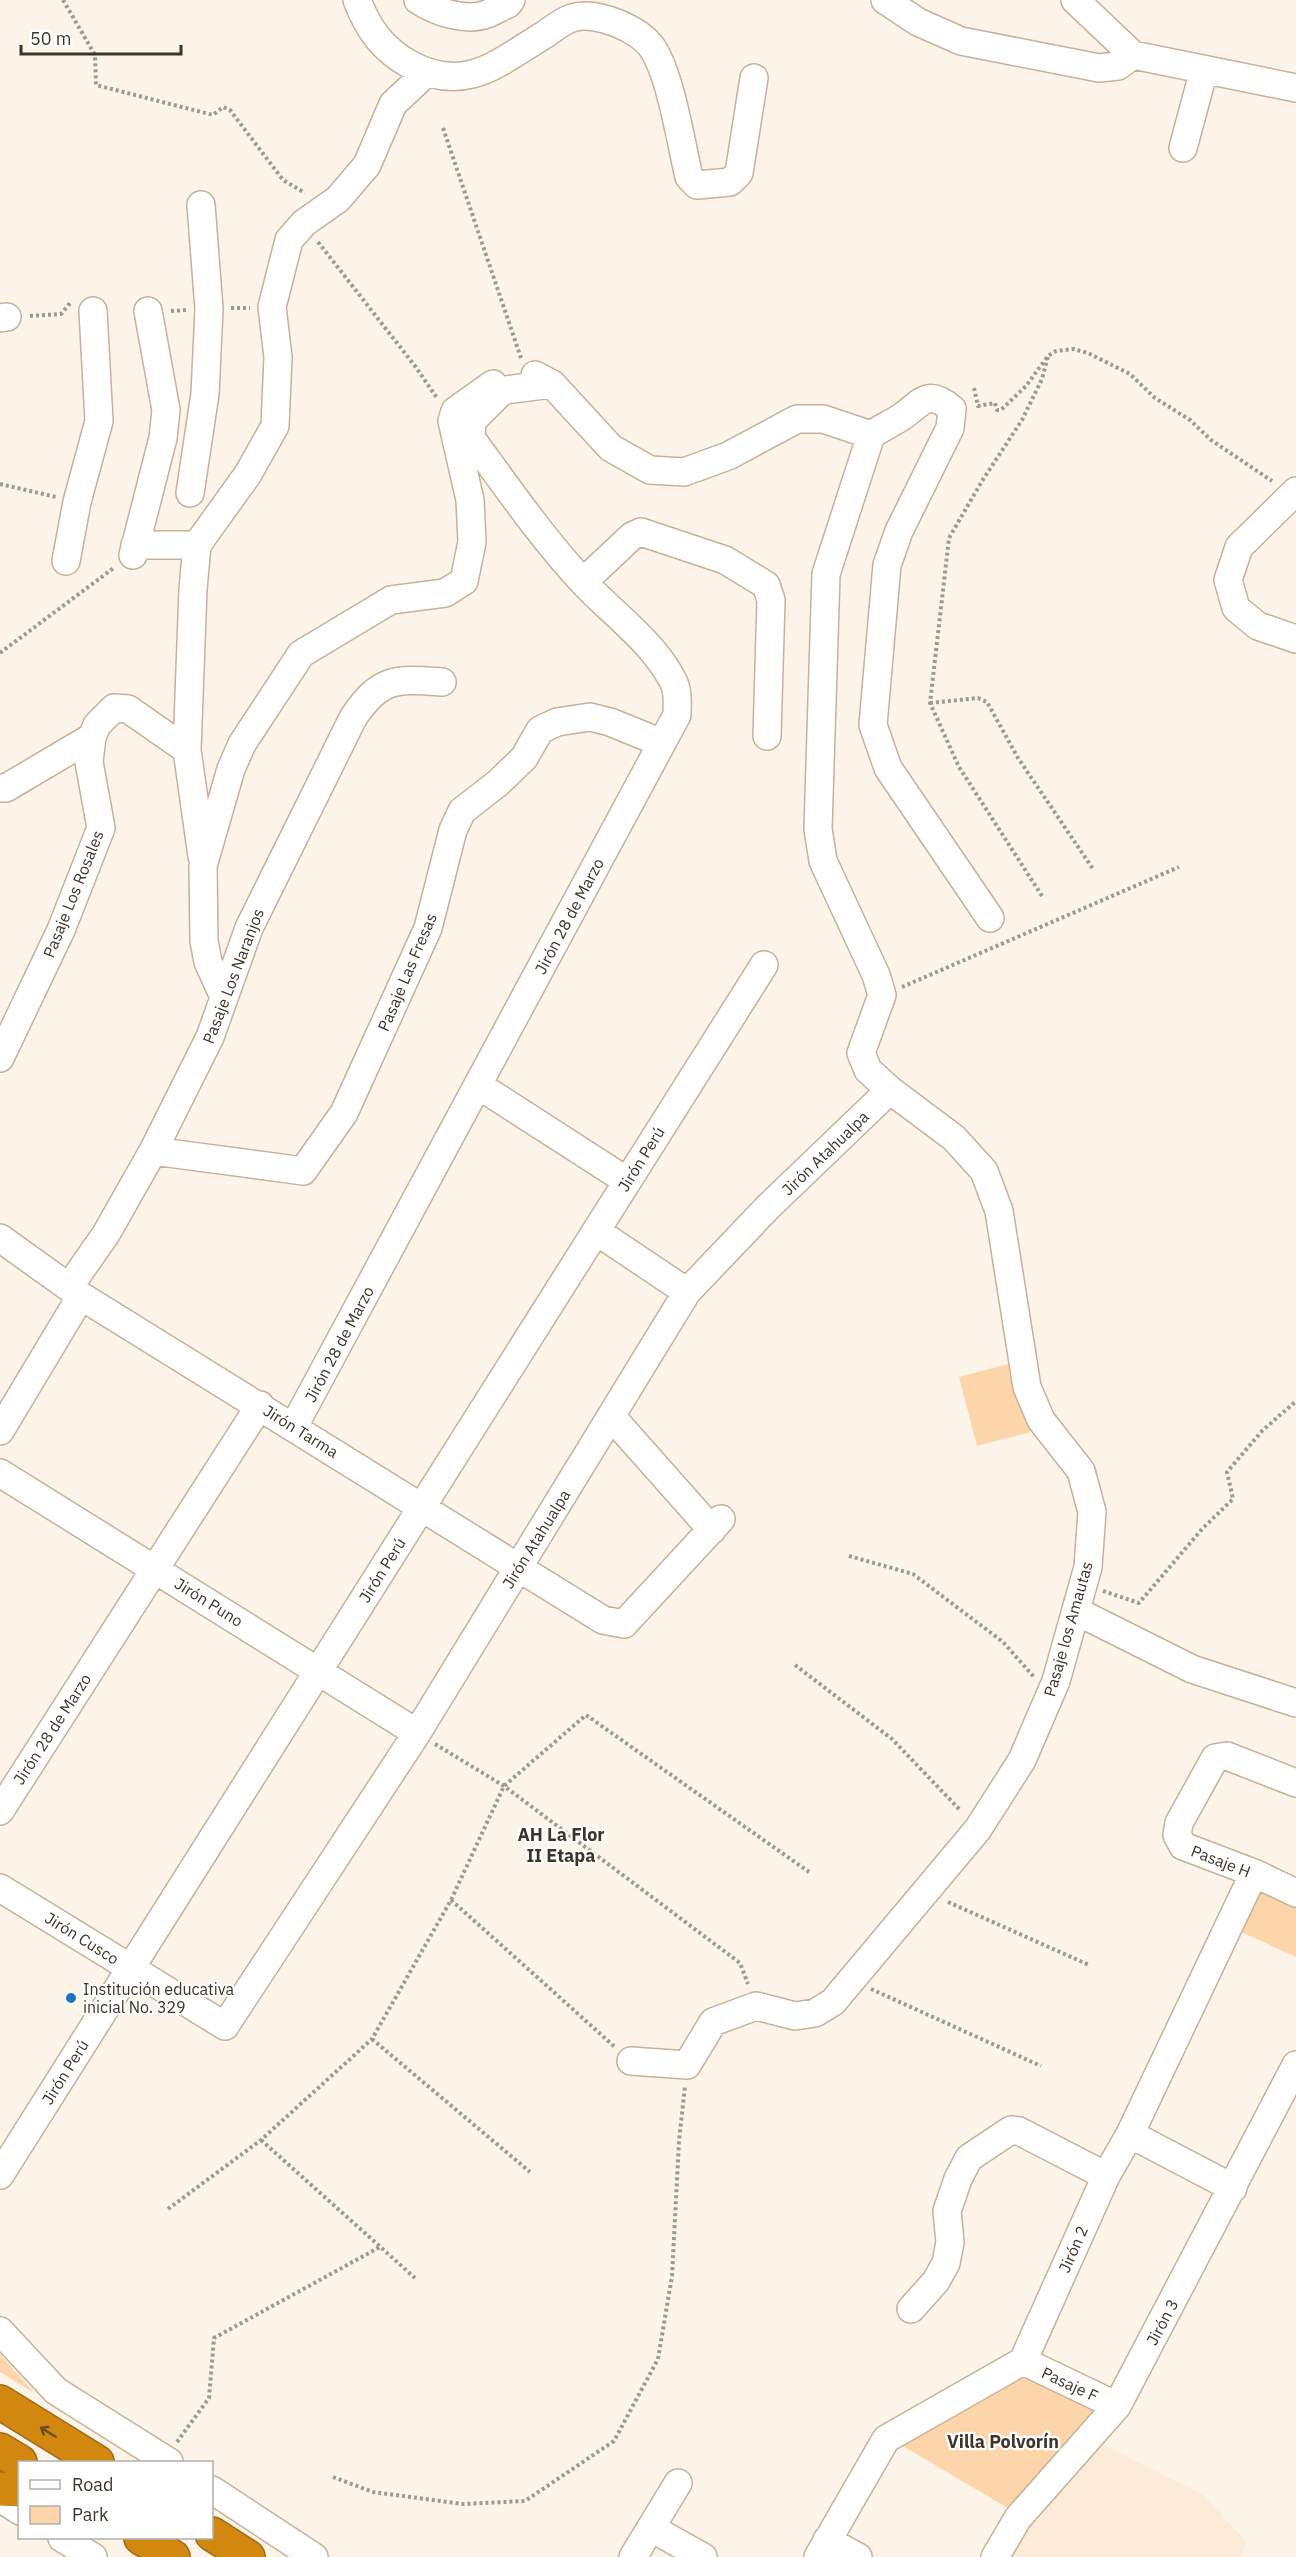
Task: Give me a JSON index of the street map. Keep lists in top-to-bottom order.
{
  "streets": {
    "street": [
      "Pasaje Los Rosales",
      "Jirón 28 de Marzo",
      "Pasaje Las Fresas",
      "Pasaje Los Naranjos",
      "Jirón Atahualpa",
      "Jirón Perú",
      "Jirón Tarma",
      "Jirón Puno",
      "Pasaje los Amautas",
      "Pasaje H",
      "Jirón Cusco",
      "Jirón 2",
      "Jirón 3",
      "Pasaje F"
    ]
  },
  "crossings": [
    ["Jirón 28 de Marzo", "Pasaje Las Fresas"],
    ["Jirón 28 de Marzo", "Jirón Tarma"],
    ["Jirón 28 de Marzo", "Jirón Puno"],
    ["Pasaje Las Fresas", "Pasaje Los Naranjos"],
    ["Pasaje Los Naranjos", "Jirón Tarma"],
    ["Jirón Atahualpa", "Jirón Tarma"],
    ["Jirón Atahualpa", "Jirón Puno"],
    ["Jirón Atahualpa", "Pasaje los Amautas"],
    ["Jirón Atahualpa", "Jirón Cusco"],
    ["Jirón Perú", "Jirón Tarma"],
    ["Jirón Perú", "Jirón Puno"],
    ["Jirón Perú", "Jirón Cusco"],
    ["Pasaje H", "Jirón 2"],
    ["Jirón 2", "Pasaje F"],
    ["Jirón 3", "Pasaje F"]
  ],
  "districts": ["AH La Flor II Etapa", "Villa Polvorín"],
  "places": ["Institución educativa inicial No. 329"],
  "legend": ["Road", "Park"],
  "scale_bar": "50 m"
}
